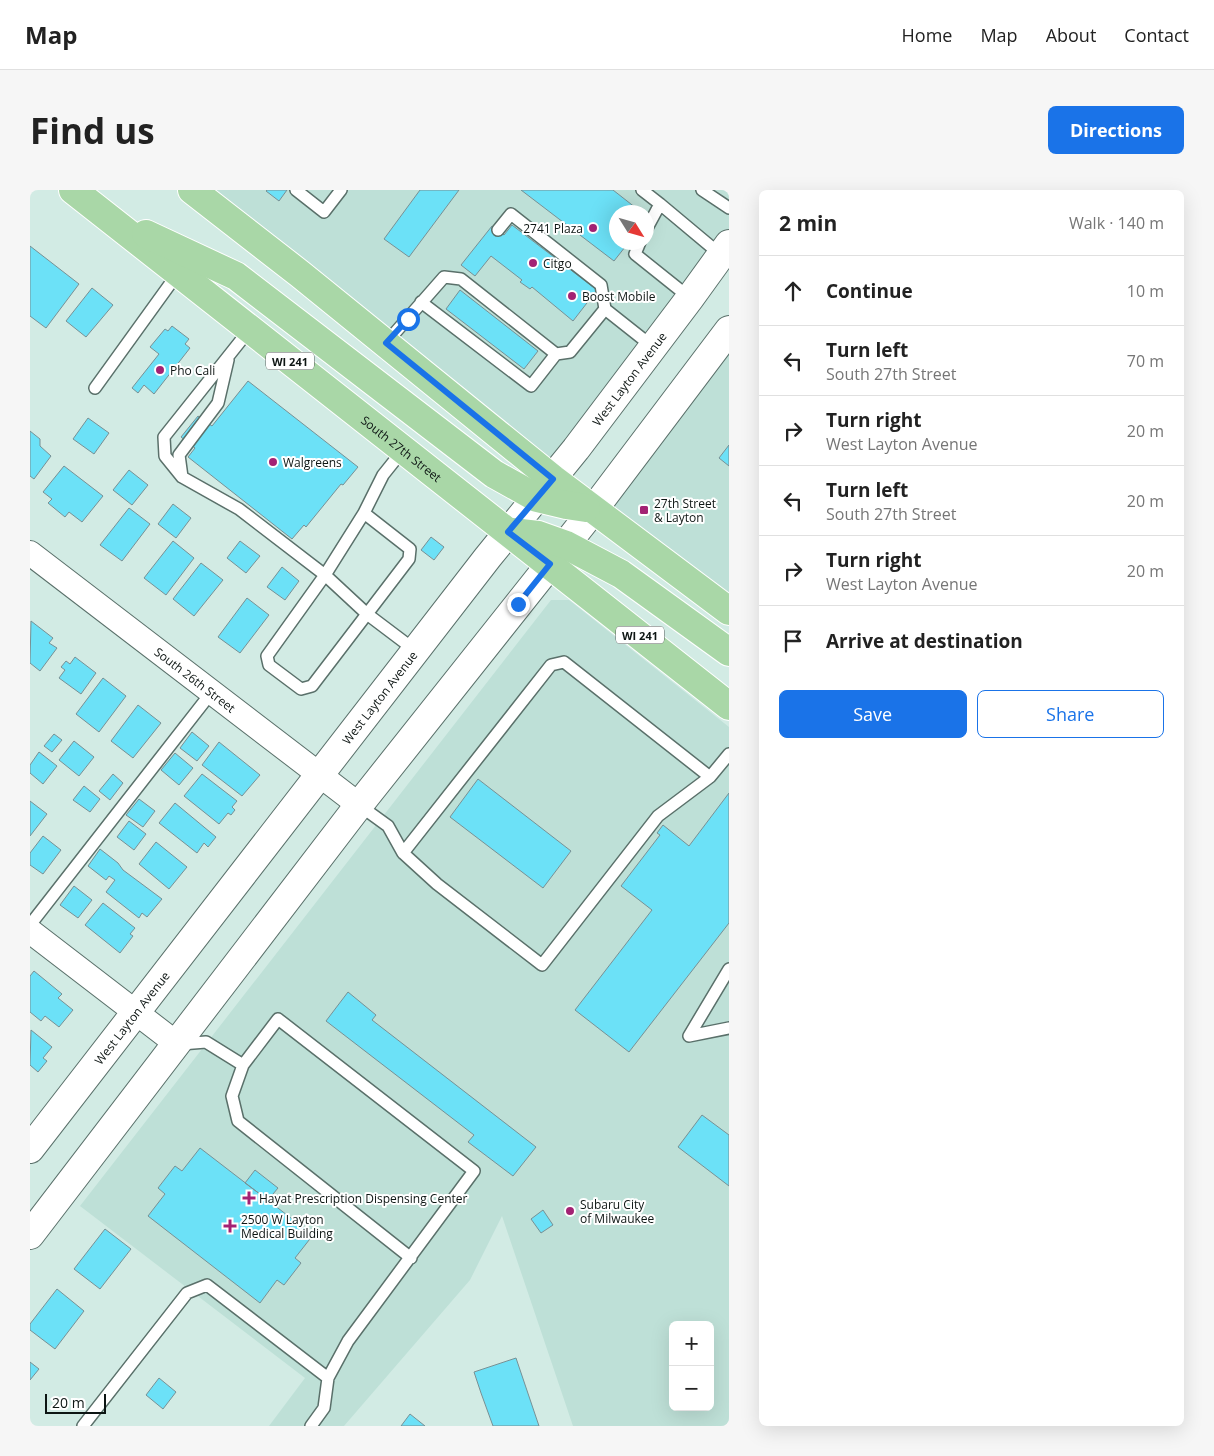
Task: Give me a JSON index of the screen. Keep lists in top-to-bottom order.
{
  "streets": {
    "main road": ["WI 241", "West Layton Avenue", "South 27th Street"],
    "street": ["South 26th Street"]
  },
  "crossings": [
    ["West Layton Avenue", "South 27th Street"],
    ["West Layton Avenue", "South 26th Street"]
  ],
  "places": {
    "other": [
      "2741 Plaza",
      "Citgo",
      "Boost Mobile",
      "Pho Cali",
      "Walgreens",
      "Subaru City of Milwaukee"
    ],
    "transit": ["27th Street & Layton"],
    "health": ["Hayat Prescription Dispensing Center", "2500 W Layton Medical Building"]
  },
  "scale_bar": "20 m",
  "north": "bottom right",
  "page": {
    "header": "Map",
    "nav": [
      "Home",
      "Map",
      "About",
      "Contact"
    ],
    "buttons": [
      "Directions",
      ["Save", "Share"]
    ],
    "title": "Find us",
    "heading": ["2 min", "Walk · 140 m"],
    "list": [
      ["Continue", "10 m"],
      ["Turn left", "South 27th Street", "70 m"],
      ["Turn right", "West Layton Avenue", "20 m"],
      ["Turn left", "South 27th Street", "20 m"],
      ["Turn right", "West Layton Avenue", "20 m"],
      "Arrive at destination"
    ],
    "map_buttons": ["+", "−"],
    "scale": "20 m"
  }
}
